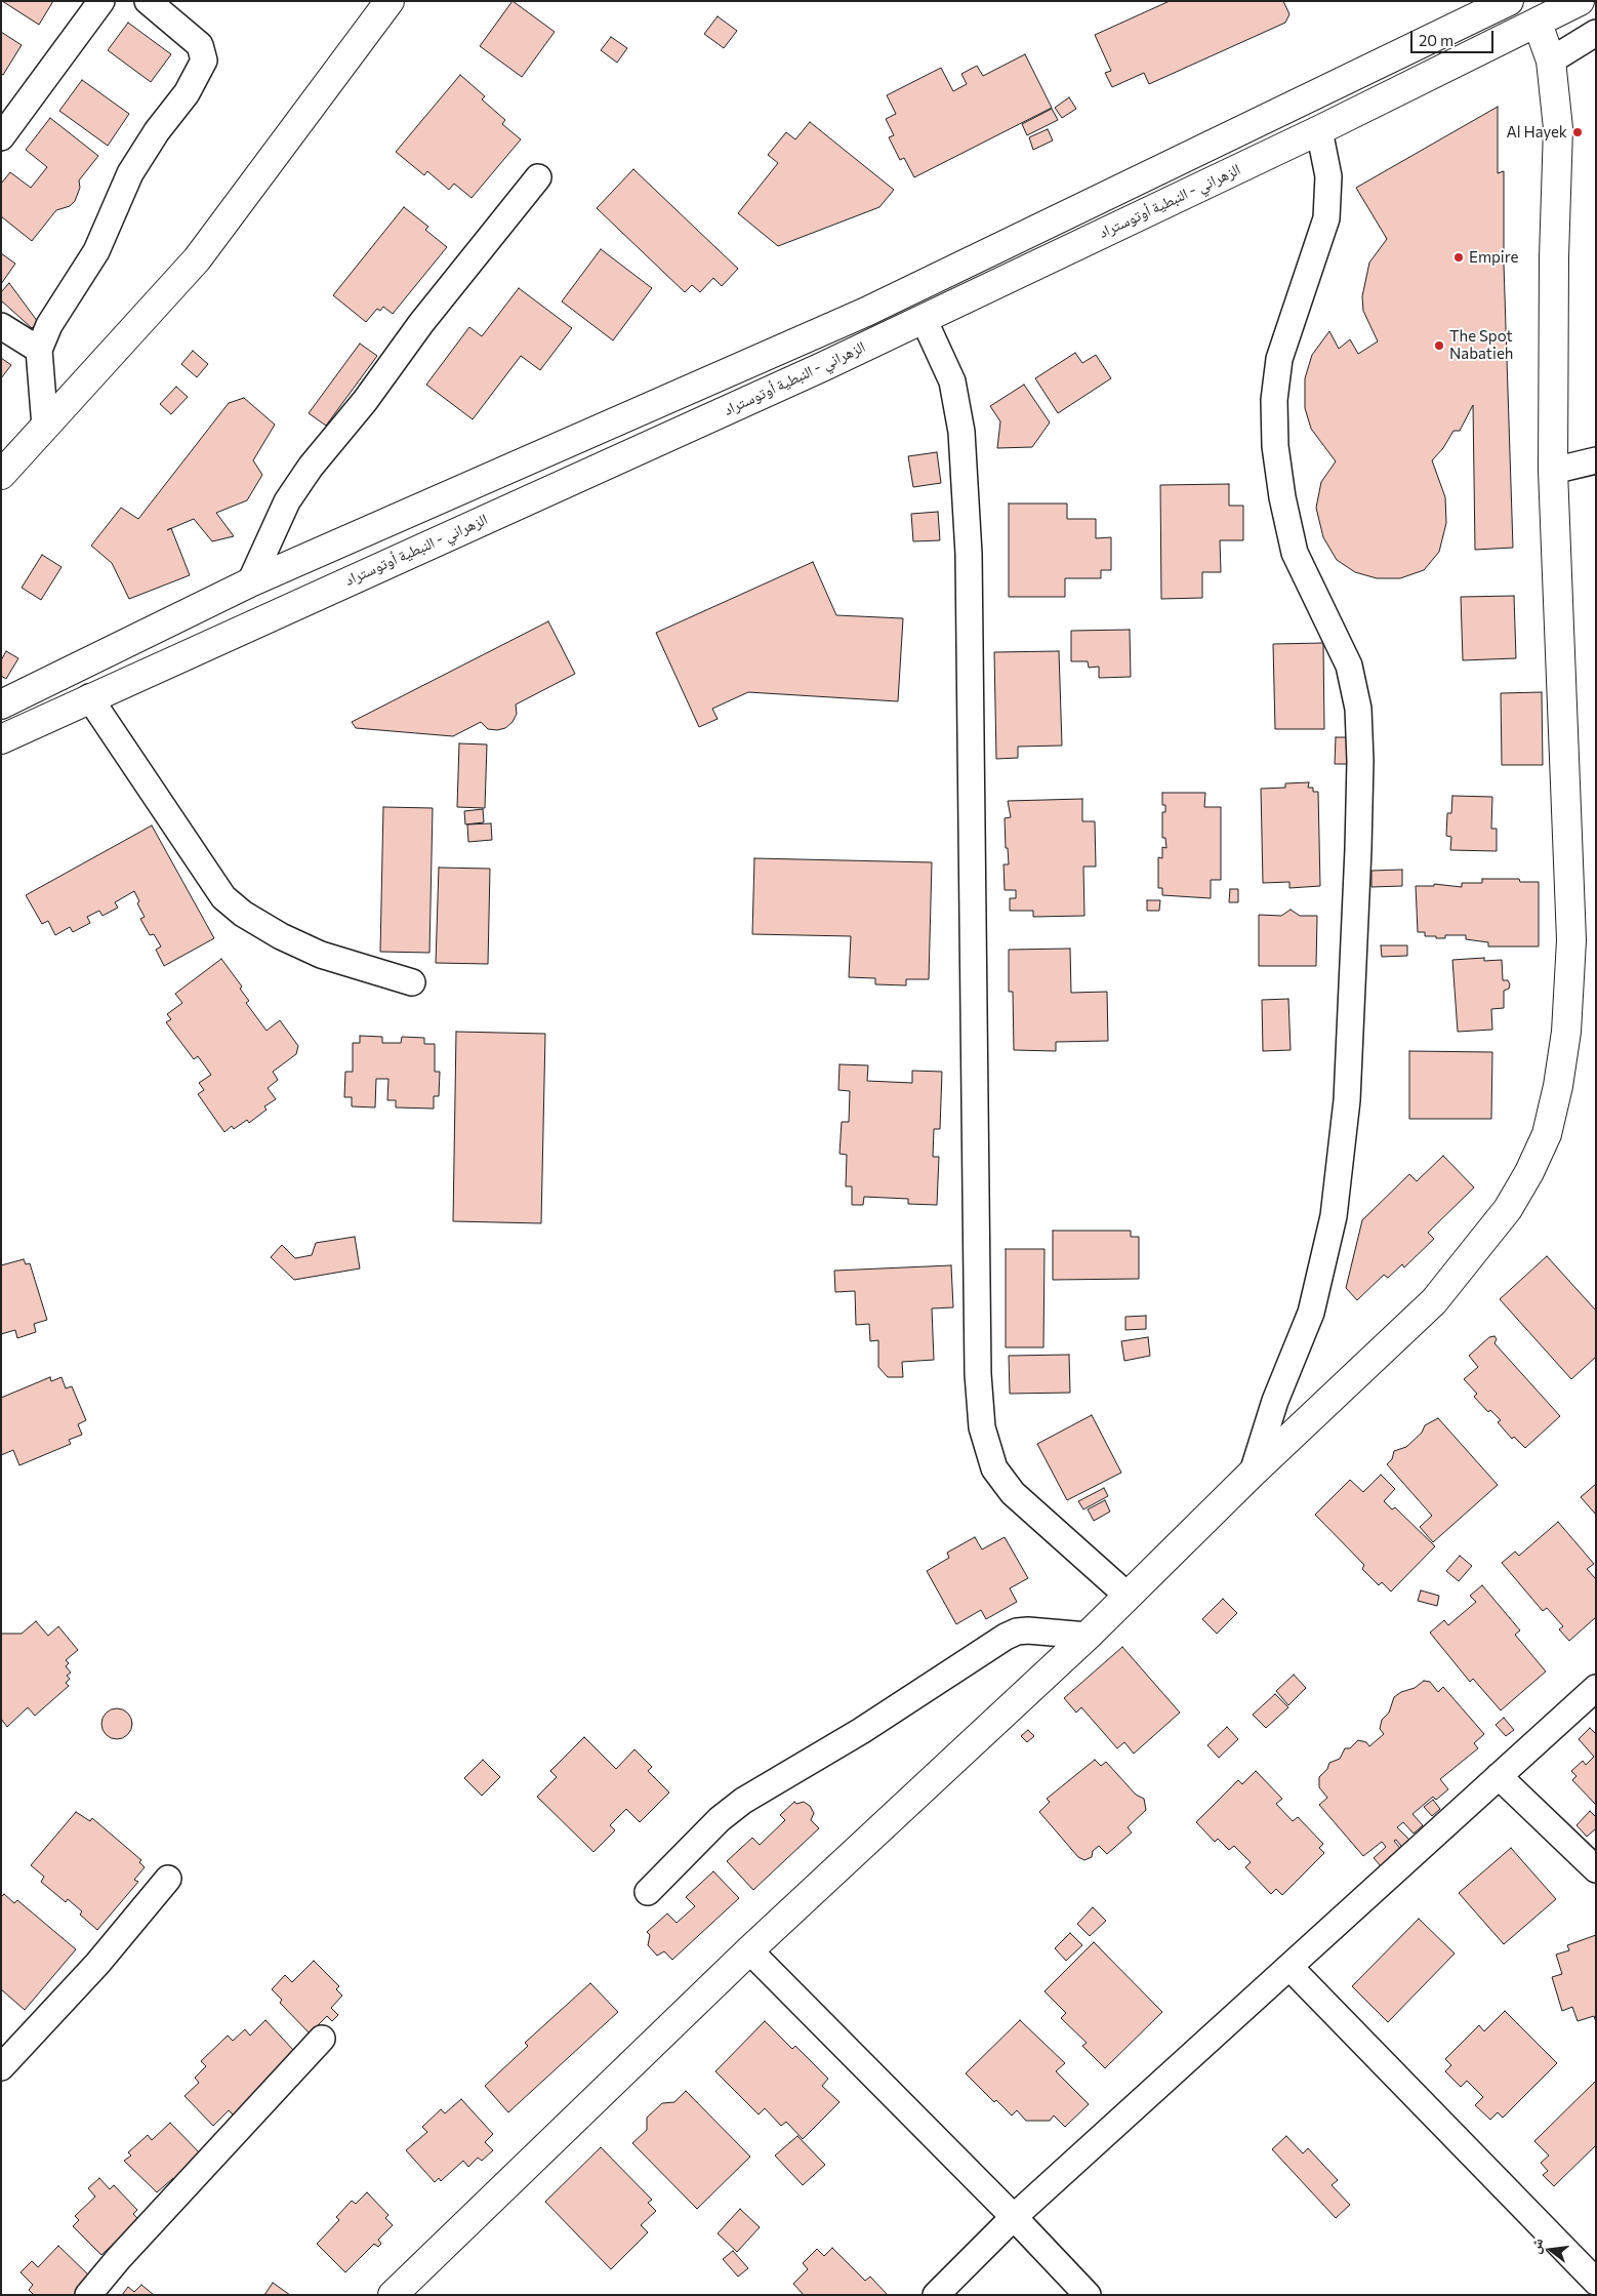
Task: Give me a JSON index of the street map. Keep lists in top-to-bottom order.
{
  "streets": {
    "main road": ["الزهراني - النبطية أوتوستراد"]
  },
  "places": ["Al Hayek", "Empire", "The Spot Nabatieh"],
  "scale_bar": "20 m",
  "north": "left"
}
